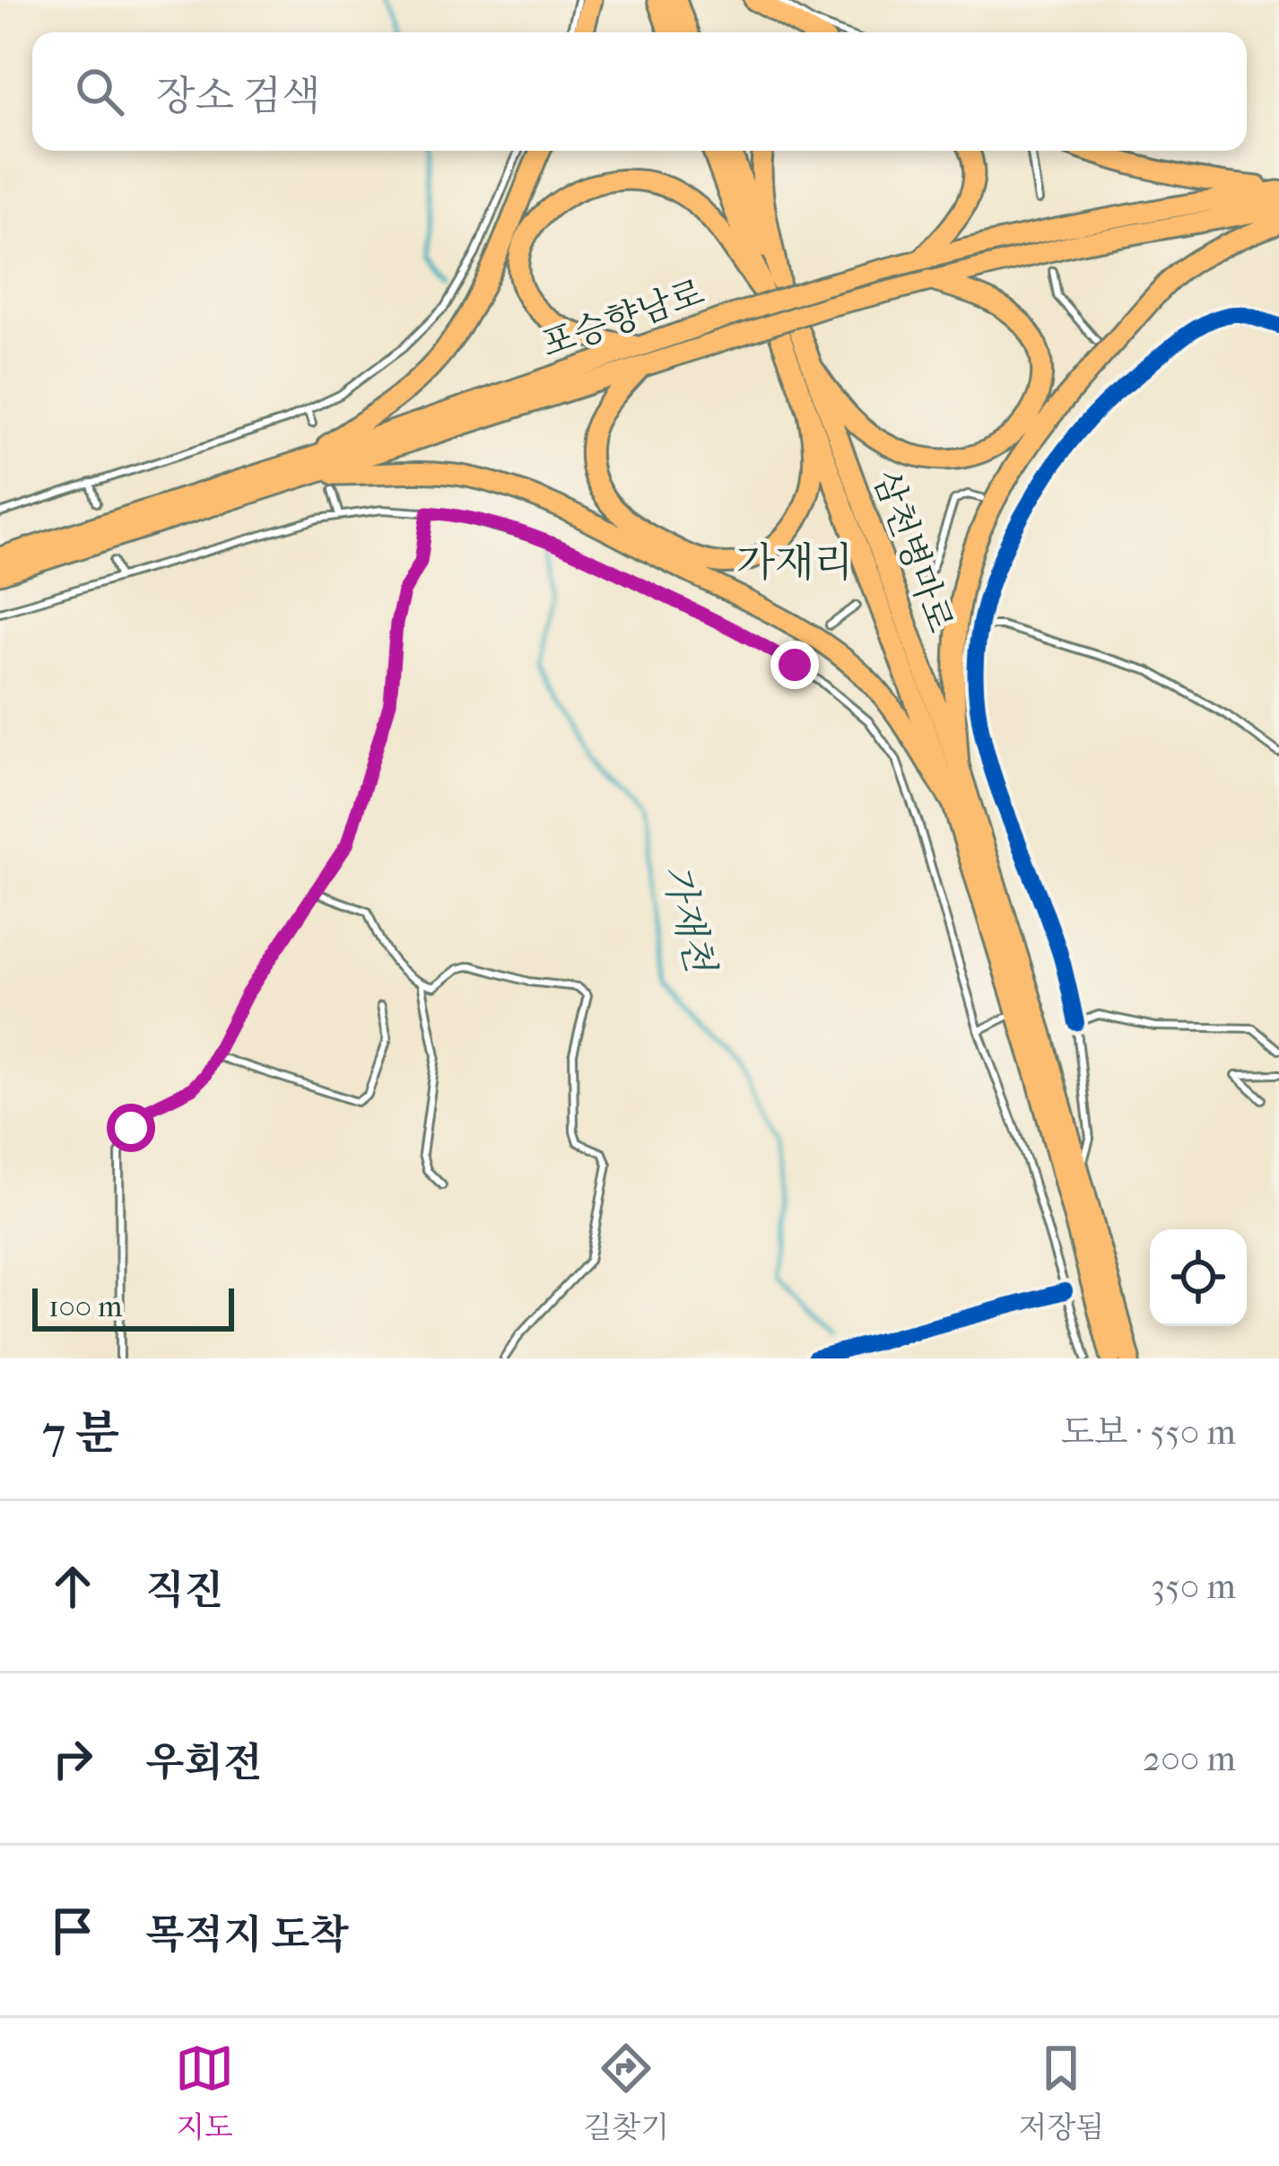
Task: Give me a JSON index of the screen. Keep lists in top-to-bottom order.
{
  "streets": {
    "main road": ["포승향남로", "삼천병마로"]
  },
  "districts": ["가재리"],
  "water": ["가재천"],
  "scale_bar": "100 m",
  "page": {
    "search": "장소 검색",
    "scale": "100 m",
    "heading": ["7 분", "도보 · 550 m"],
    "list": [
      ["직진", "350 m"],
      ["우회전", "200 m"],
      "목적지 도착"
    ],
    "nav": ["지도", "길찾기", "저장됨"]
  }
}
